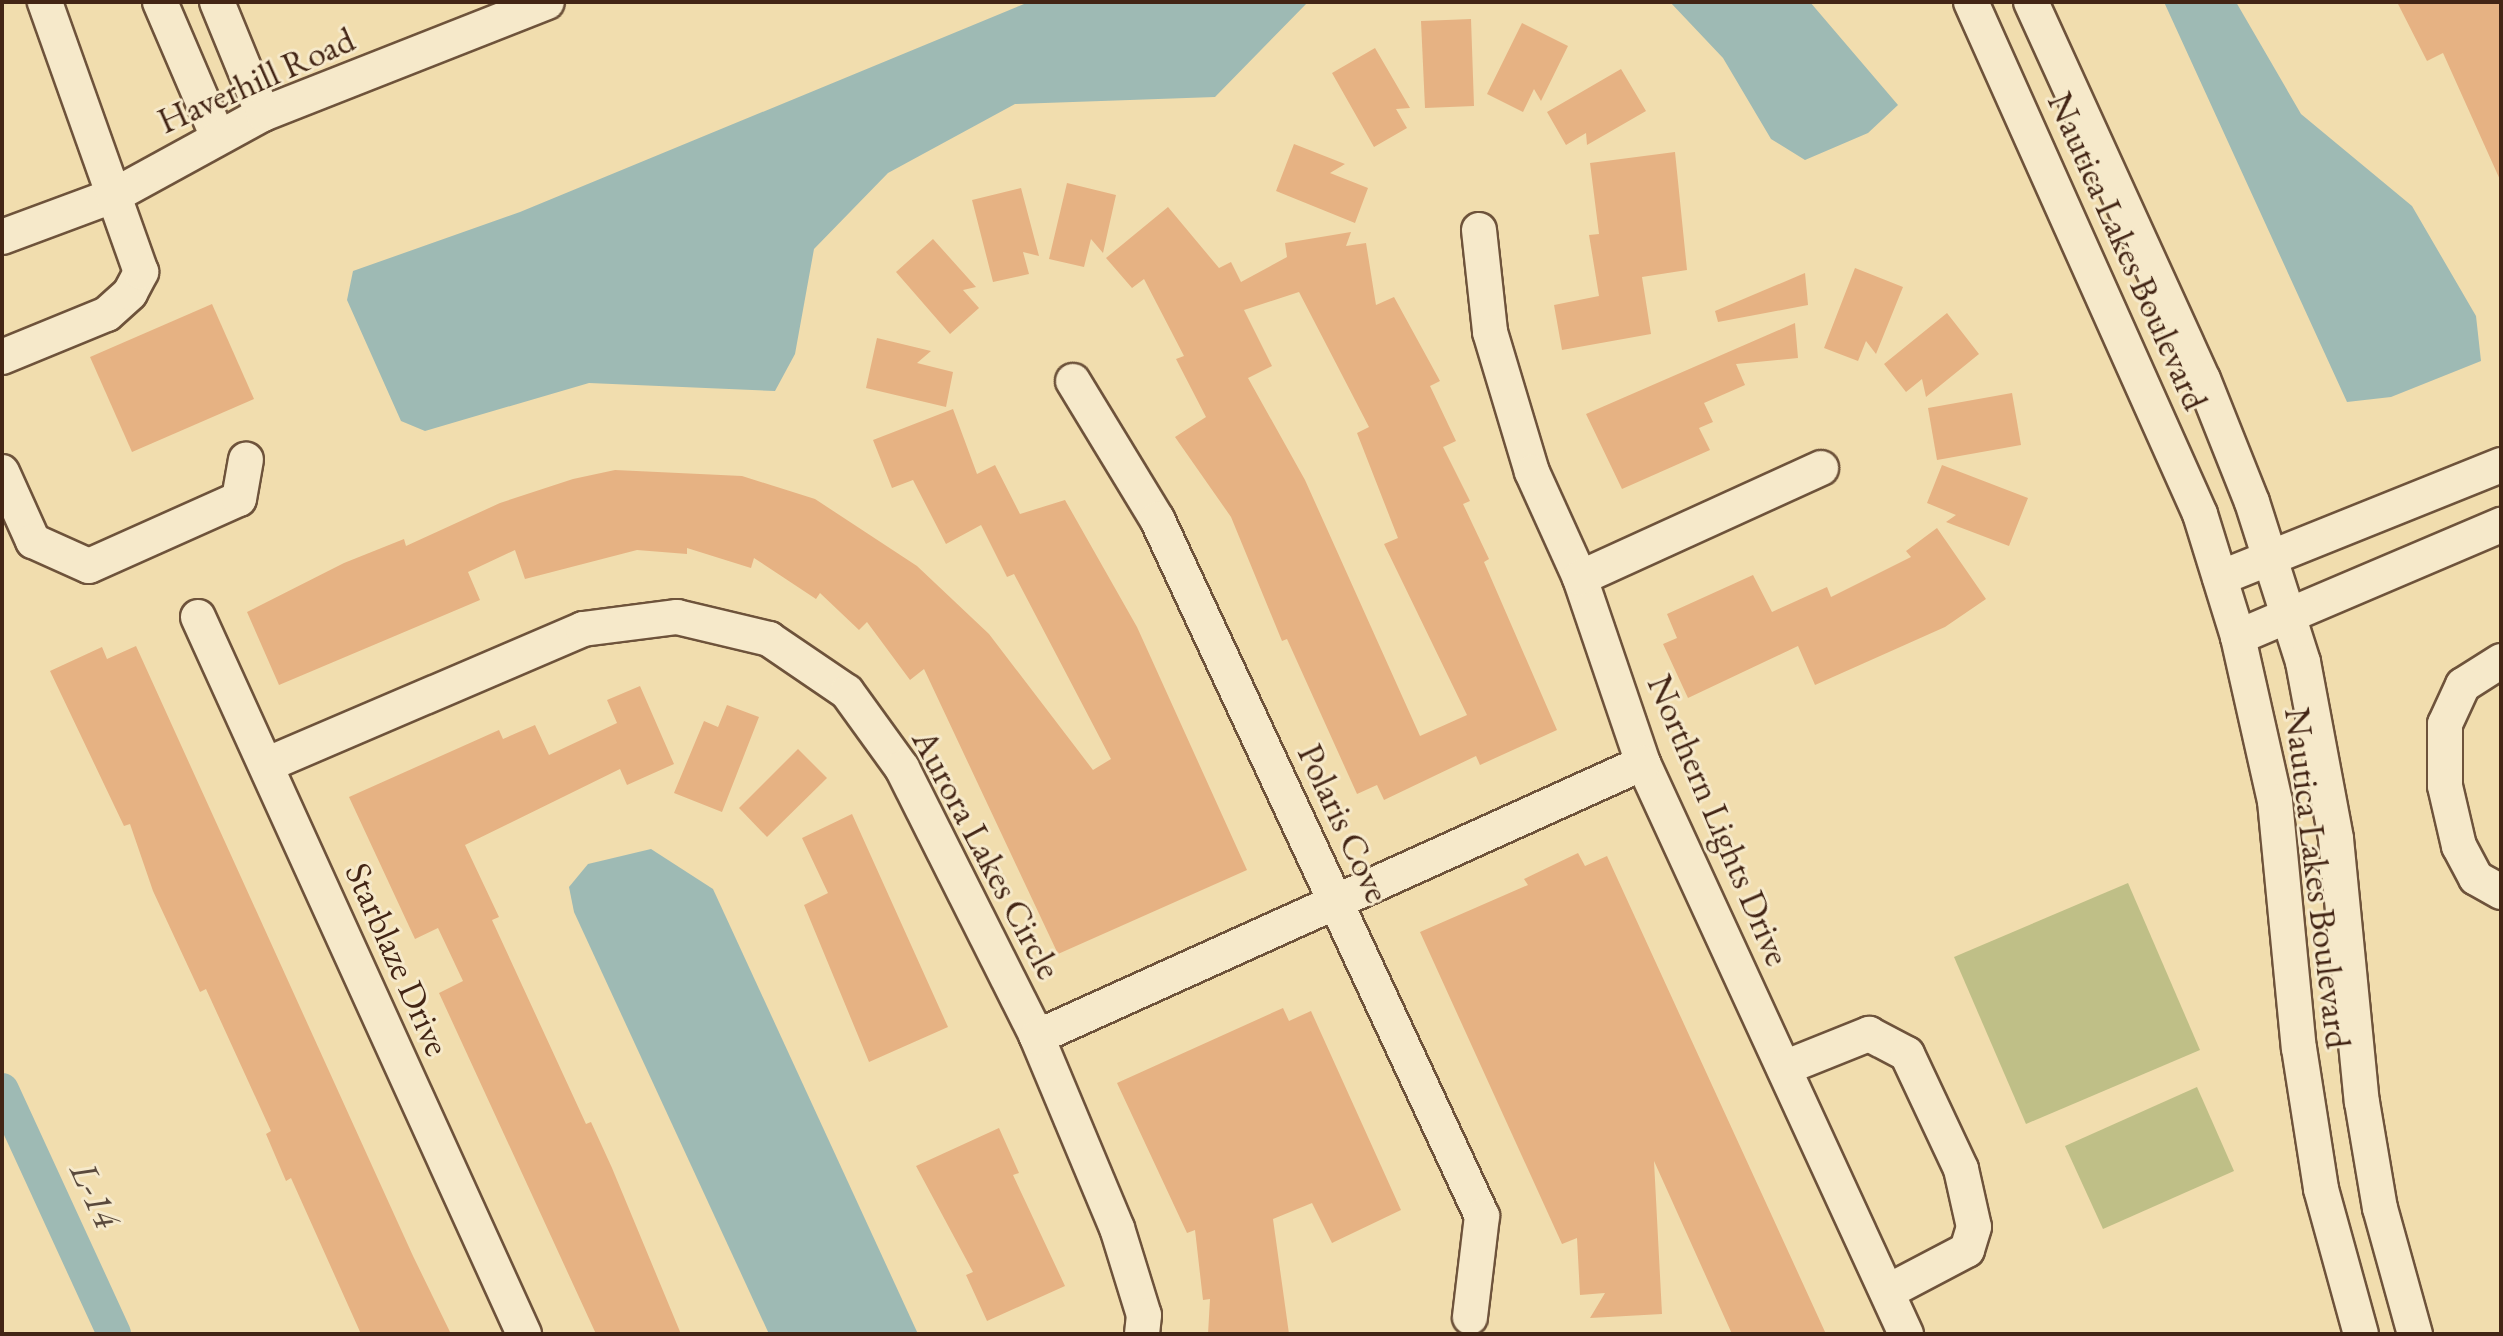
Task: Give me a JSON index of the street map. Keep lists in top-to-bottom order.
{
  "streets": {
    "street": [
      "Haverhill Road",
      "Nautica Lakes Boulevard",
      "Northern Lights Drive",
      "Polaris Cove",
      "Aurora Lakes Circle",
      "Starblaze Drive"
    ]
  },
  "crossings": [
    ["Aurora Lakes Circle", "Starblaze Drive"]
  ],
  "water": ["L-14"]
}
